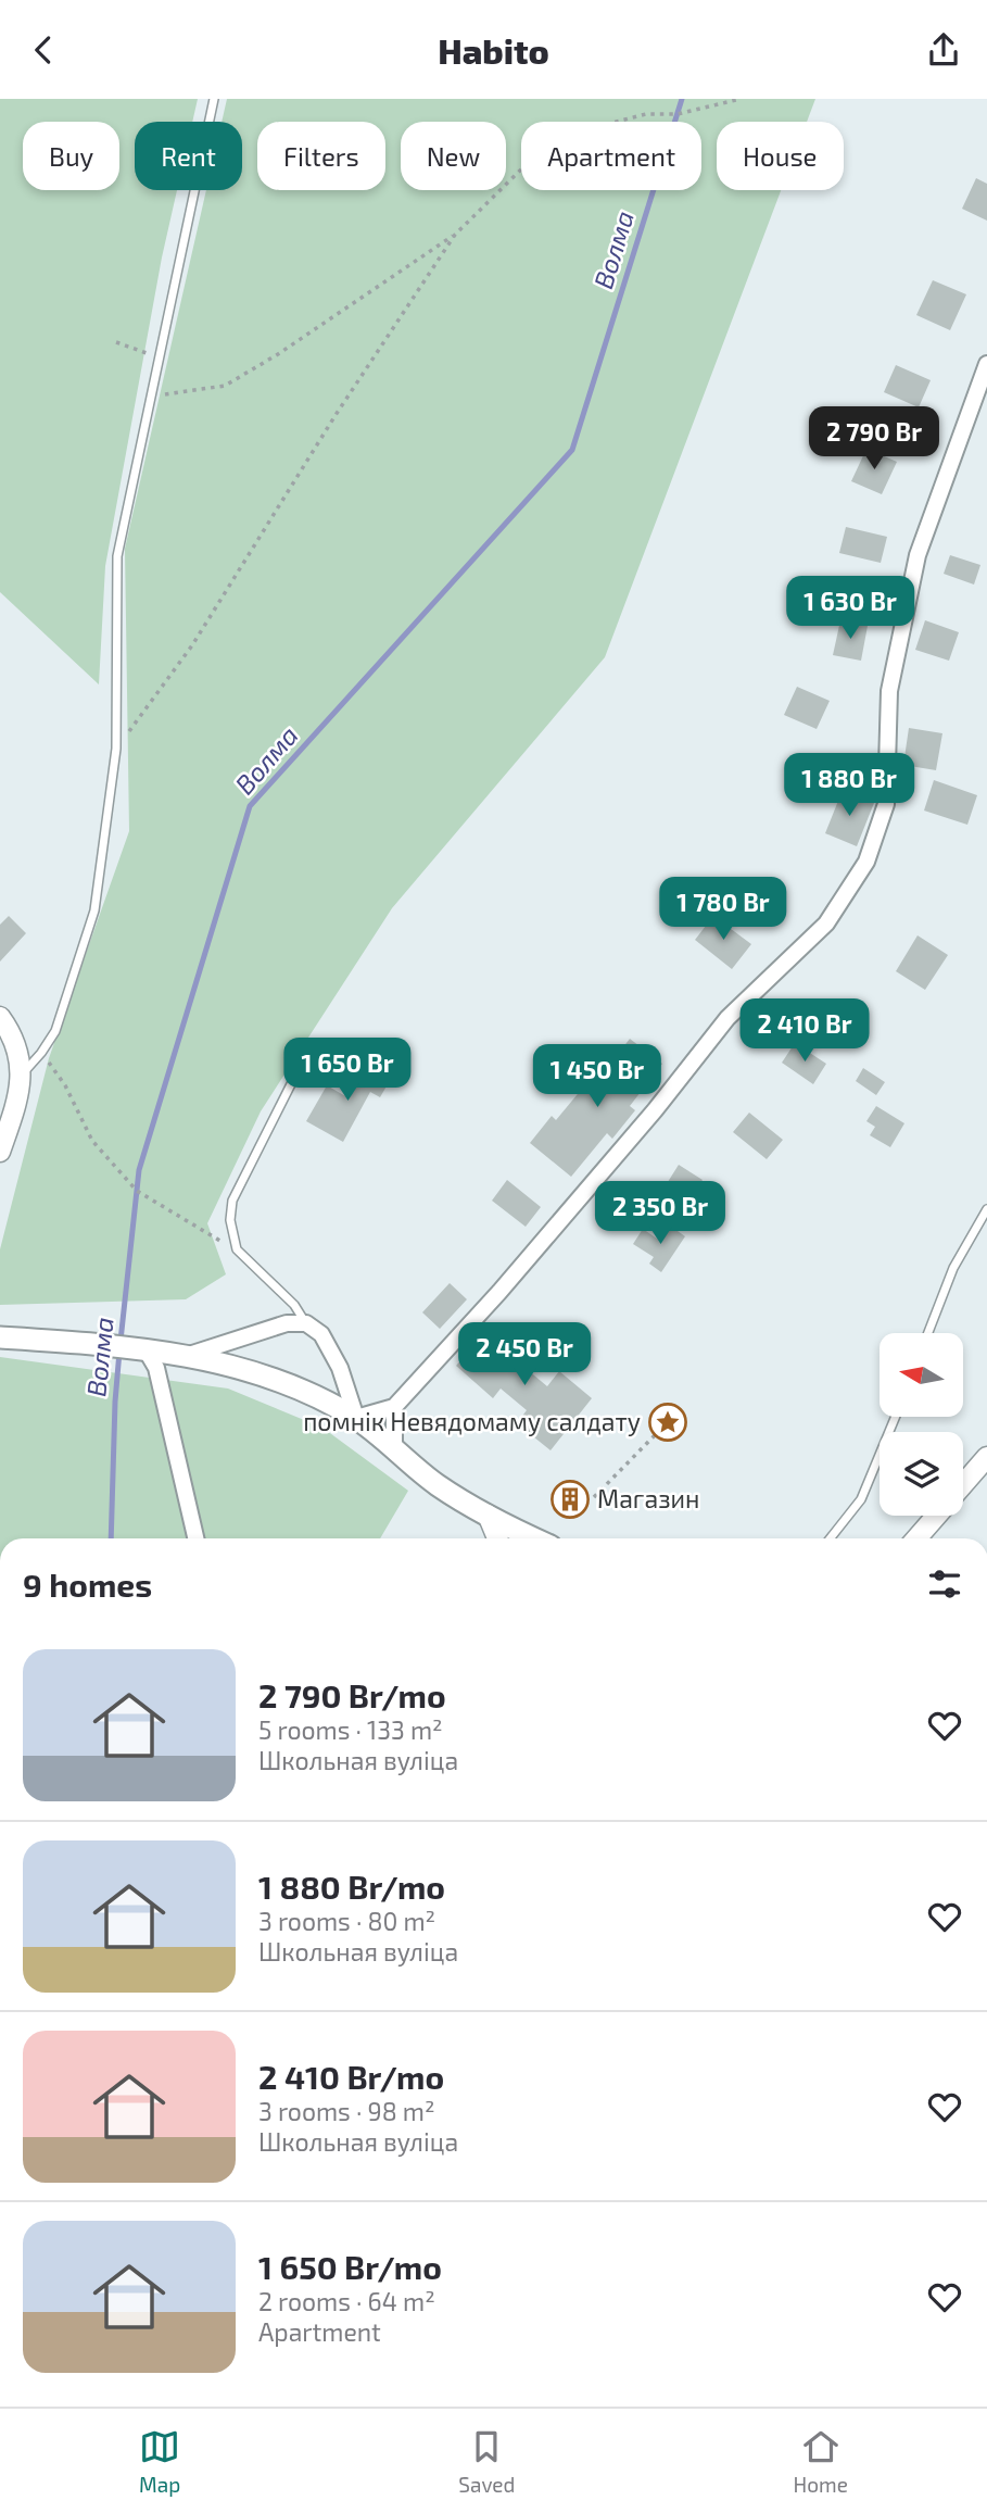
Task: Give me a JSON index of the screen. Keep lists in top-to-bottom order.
{
  "water": ["Волма"],
  "places": {
    "place": ["помнік Невядомаму салдату"],
    "building": ["Магазин"]
  },
  "north": "left",
  "page": {
    "header": "Habito",
    "chip": [
      "Buy",
      "Rent",
      "Filters",
      "New",
      "Apartment",
      "House"
    ],
    "price": [
      "2 790 Br",
      "1 630 Br",
      "1 880 Br",
      "1 780 Br",
      "2 410 Br",
      "1 650 Br",
      "1 450 Br",
      "2 350 Br",
      "2 450 Br"
    ],
    "heading": "9 homes",
    "list": [
      {
        "name": "2 790 Br/mo",
        "note": "5 rooms · 133 m² · Школьная вуліца"
      },
      {
        "name": "1 880 Br/mo",
        "note": "3 rooms · 80 m² · Школьная вуліца"
      },
      {
        "name": "2 410 Br/mo",
        "note": "3 rooms · 98 m² · Школьная вуліца"
      },
      {
        "name": "1 650 Br/mo",
        "note": "2 rooms · 64 m² · Apartment"
      }
    ],
    "tabs": ["Map", "Saved", "Home"]
  }
}
